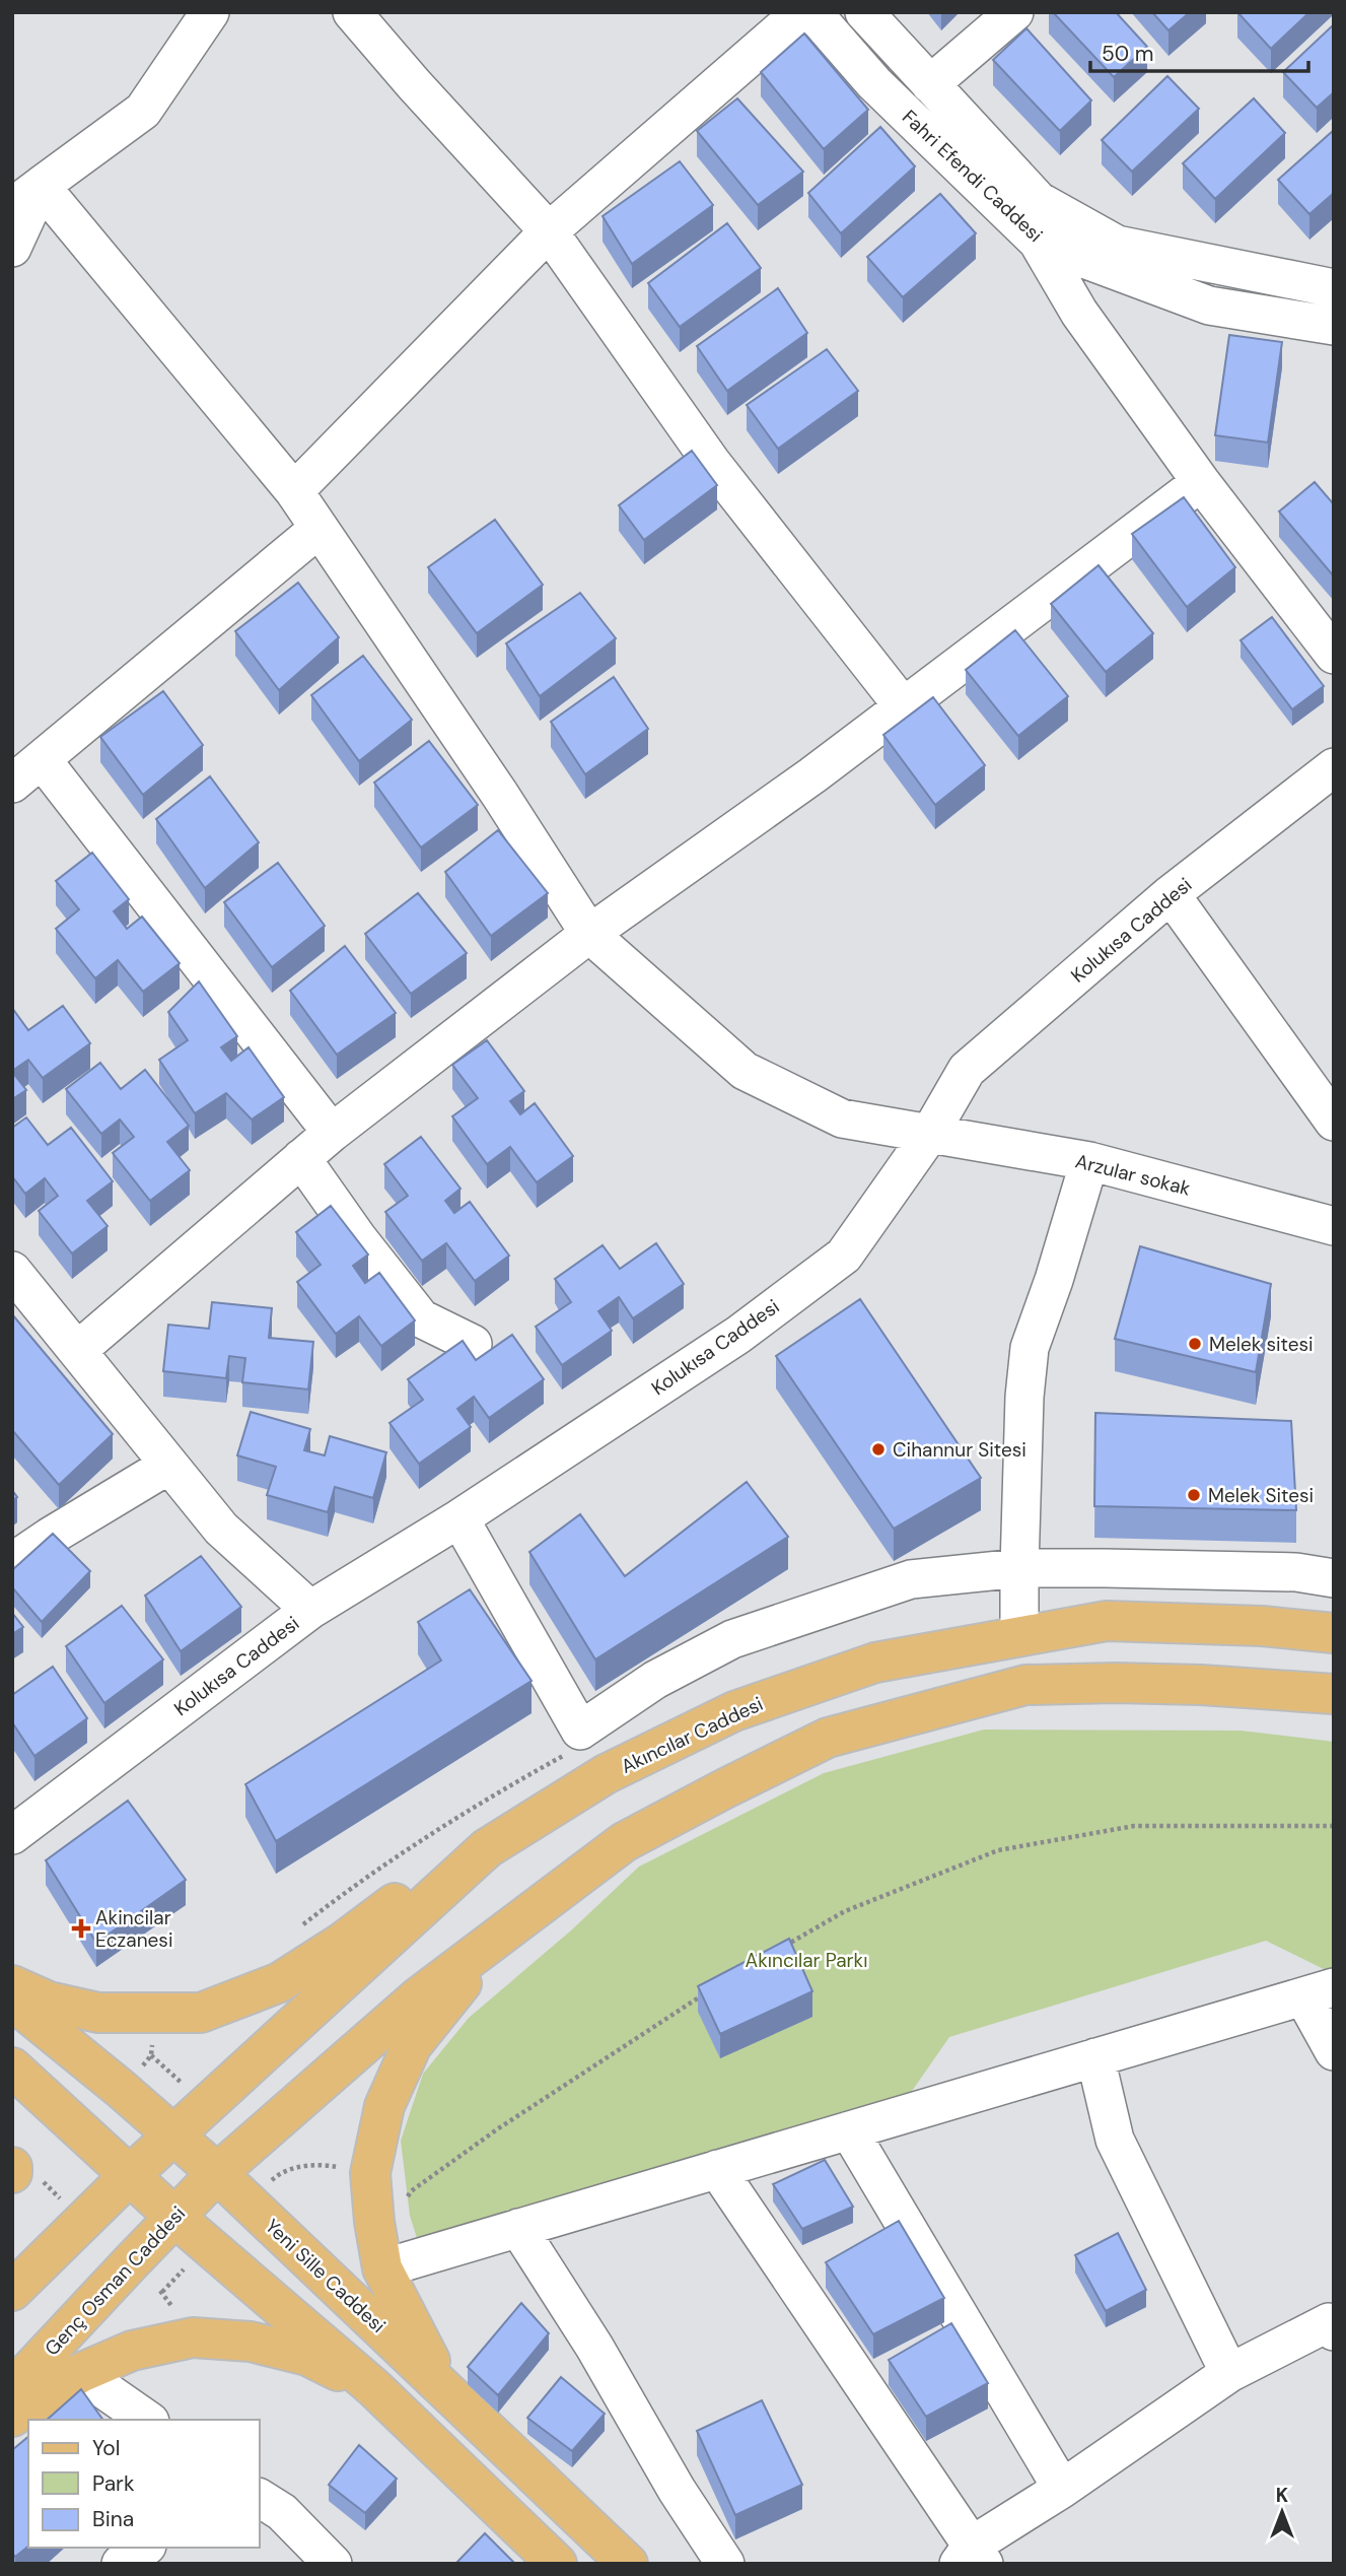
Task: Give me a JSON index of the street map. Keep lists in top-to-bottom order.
{
  "streets": {
    "main road": ["Akıncılar Caddesi", "Yeni Sille Caddesi", "Genç Osman Caddesi"],
    "street": ["Fahri Efendi Caddesi", "Kolukısa Caddesi", "Arzular sokak"]
  },
  "crossings": [
    ["Kolukısa Caddesi", "Arzular sokak"],
    ["Akıncılar Caddesi", "Yeni Sille Caddesi"],
    ["Yeni Sille Caddesi", "Genç Osman Caddesi"]
  ],
  "parks": ["Akıncılar Parkı"],
  "places": {
    "other": ["Melek sitesi", "Cihannur Sitesi", "Melek Sitesi"],
    "health": ["Akincilar Eczanesi"]
  },
  "legend": ["Yol", "Park", "Bina"],
  "scale_bar": "50 m",
  "north": "top"
}
